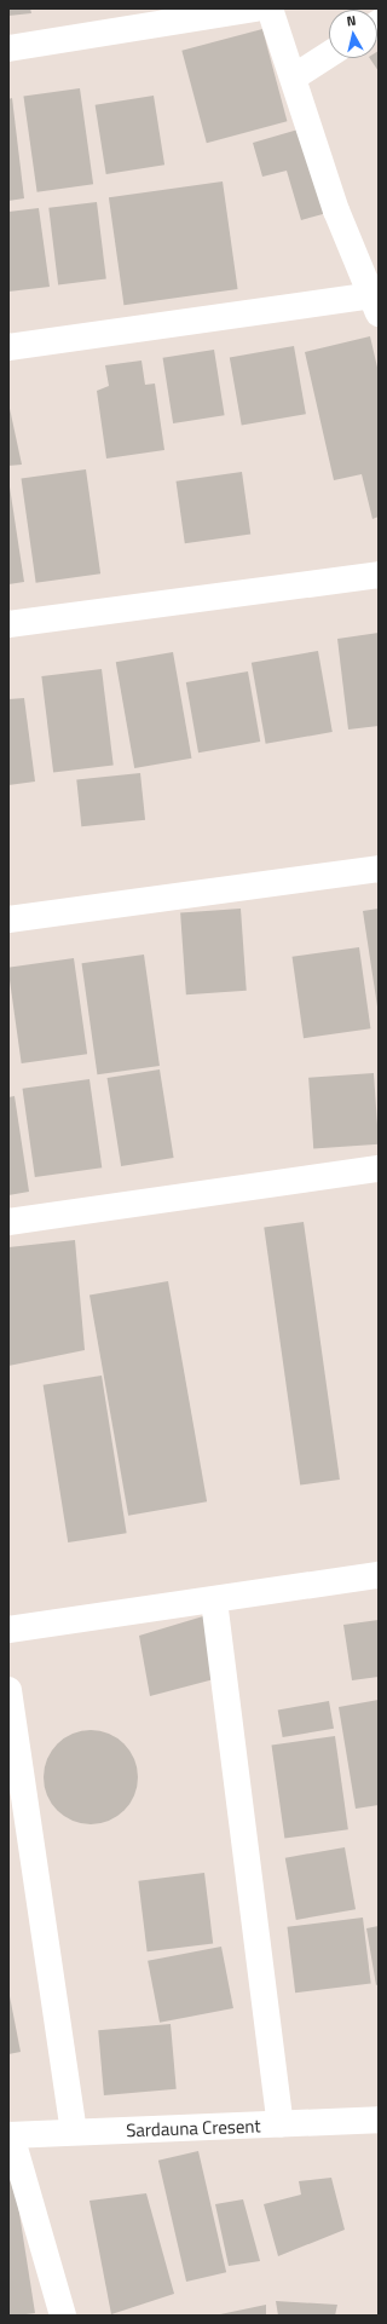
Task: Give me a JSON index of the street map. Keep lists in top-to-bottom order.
{
  "streets": {
    "street": ["Sardauna Cresent"]
  },
  "north": "top"
}
